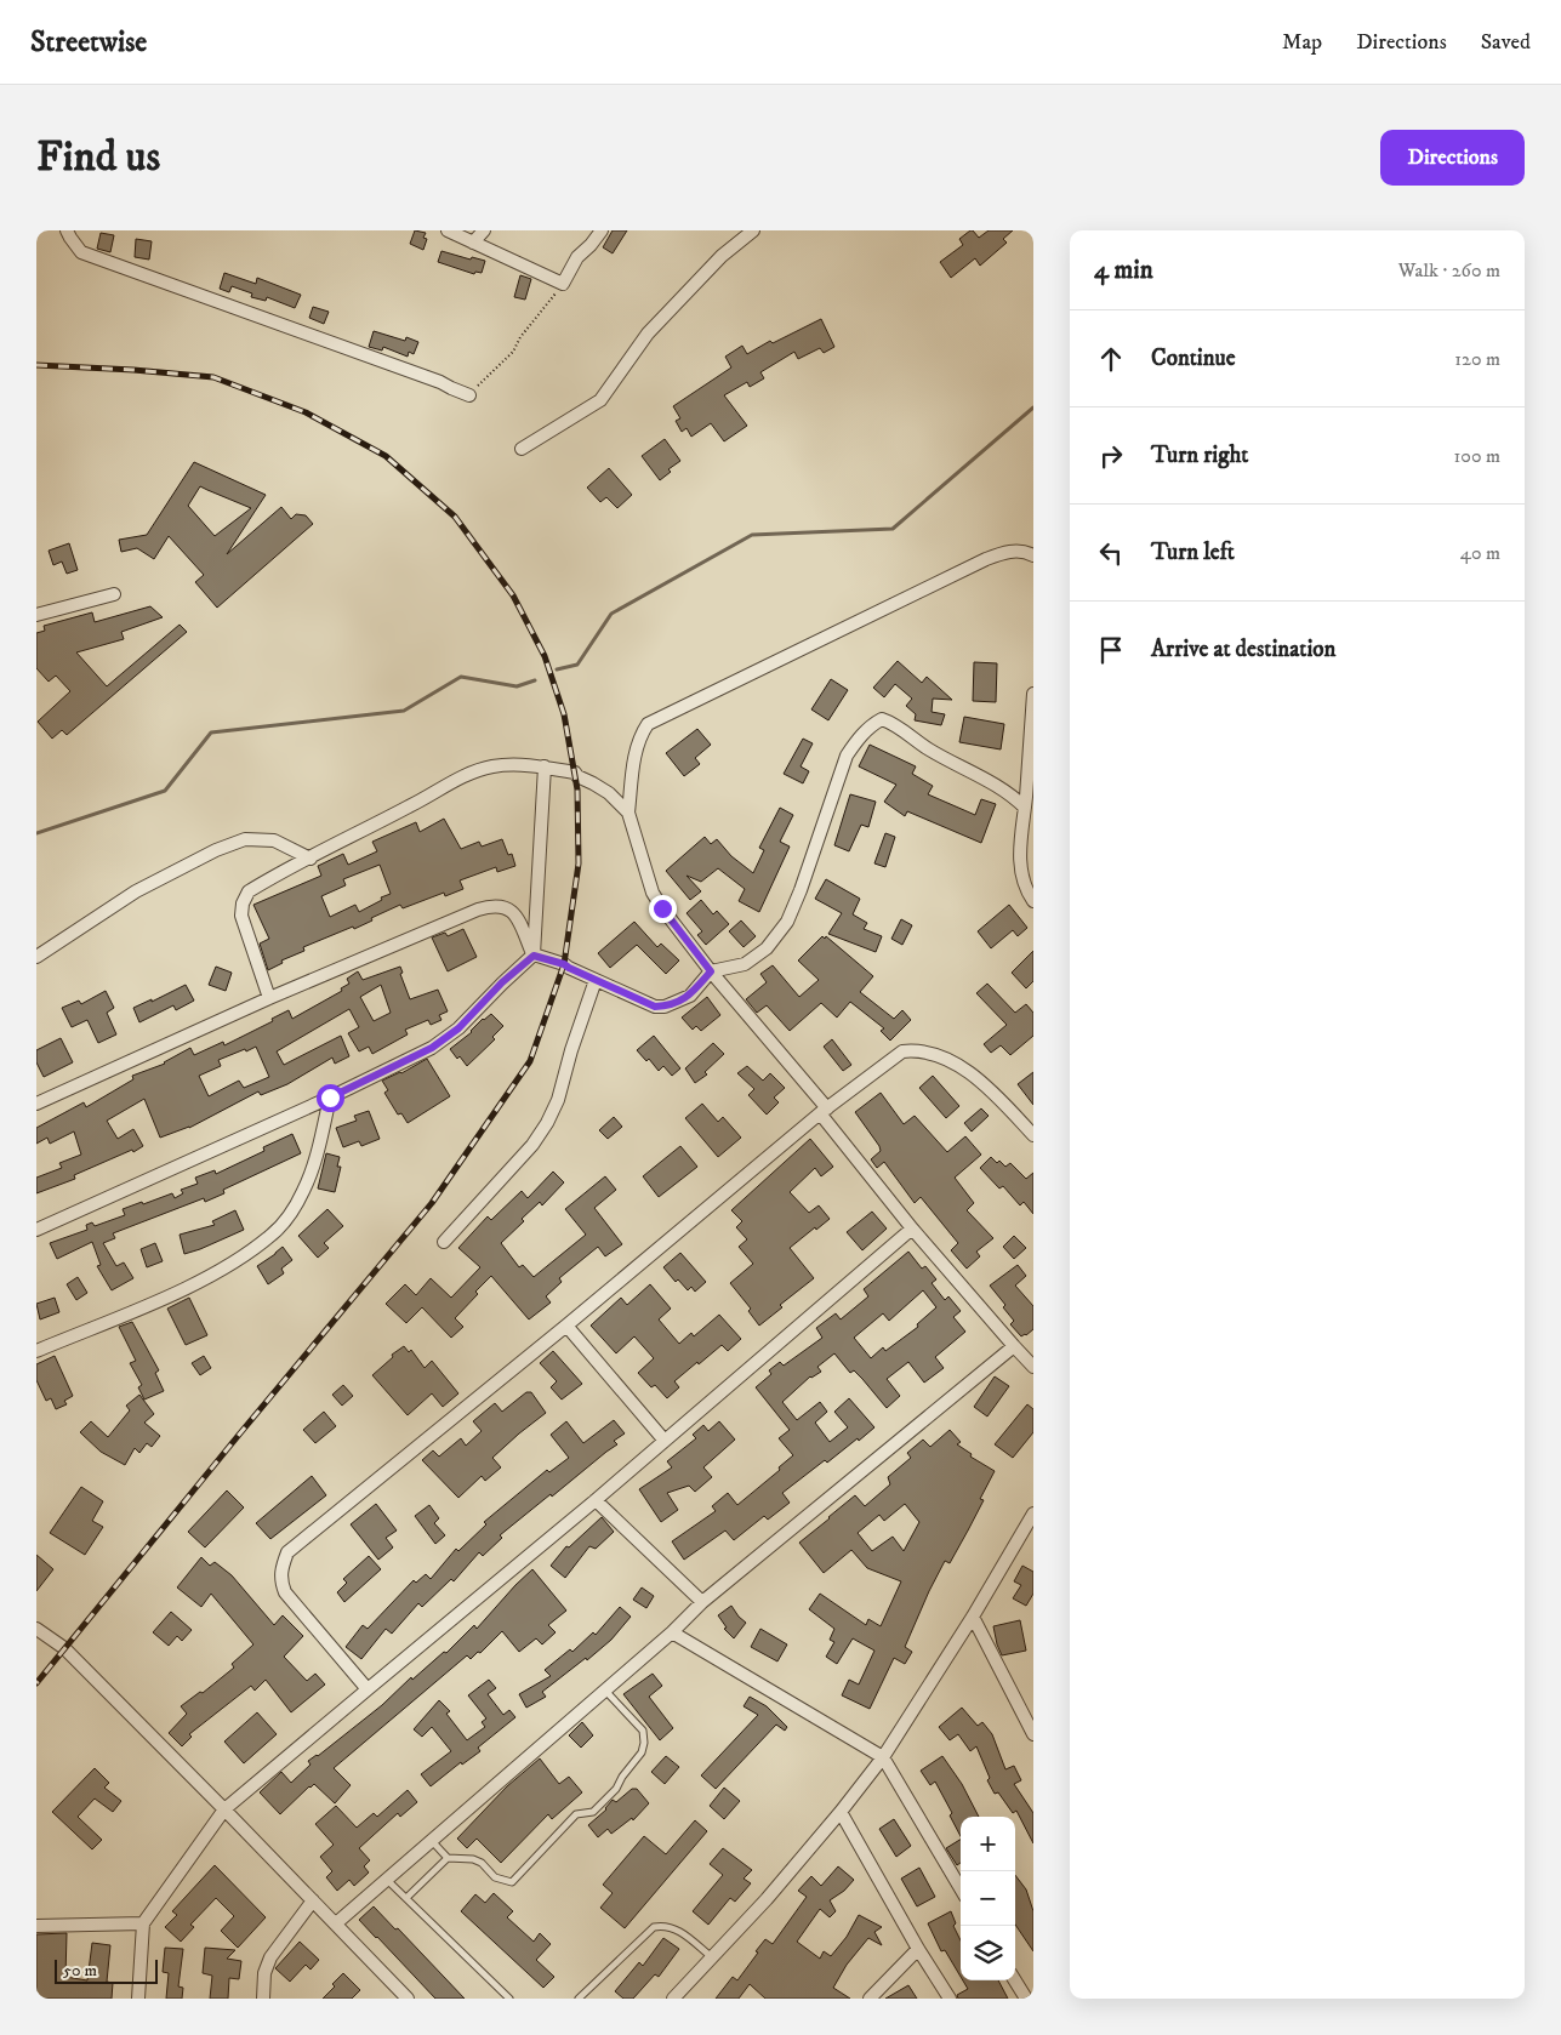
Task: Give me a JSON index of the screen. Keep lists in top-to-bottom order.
{
  "scale_bar": "50 m",
  "page": {
    "header": "Streetwise",
    "nav": ["Map", "Directions", "Saved"],
    "buttons": "Directions",
    "title": "Find us",
    "heading": ["4 min", "Walk · 260 m"],
    "list": [
      ["Continue", "120 m"],
      ["Turn right", "100 m"],
      ["Turn left", "40 m"],
      "Arrive at destination"
    ],
    "map_buttons": ["+", "−"],
    "scale": "50 m"
  }
}
